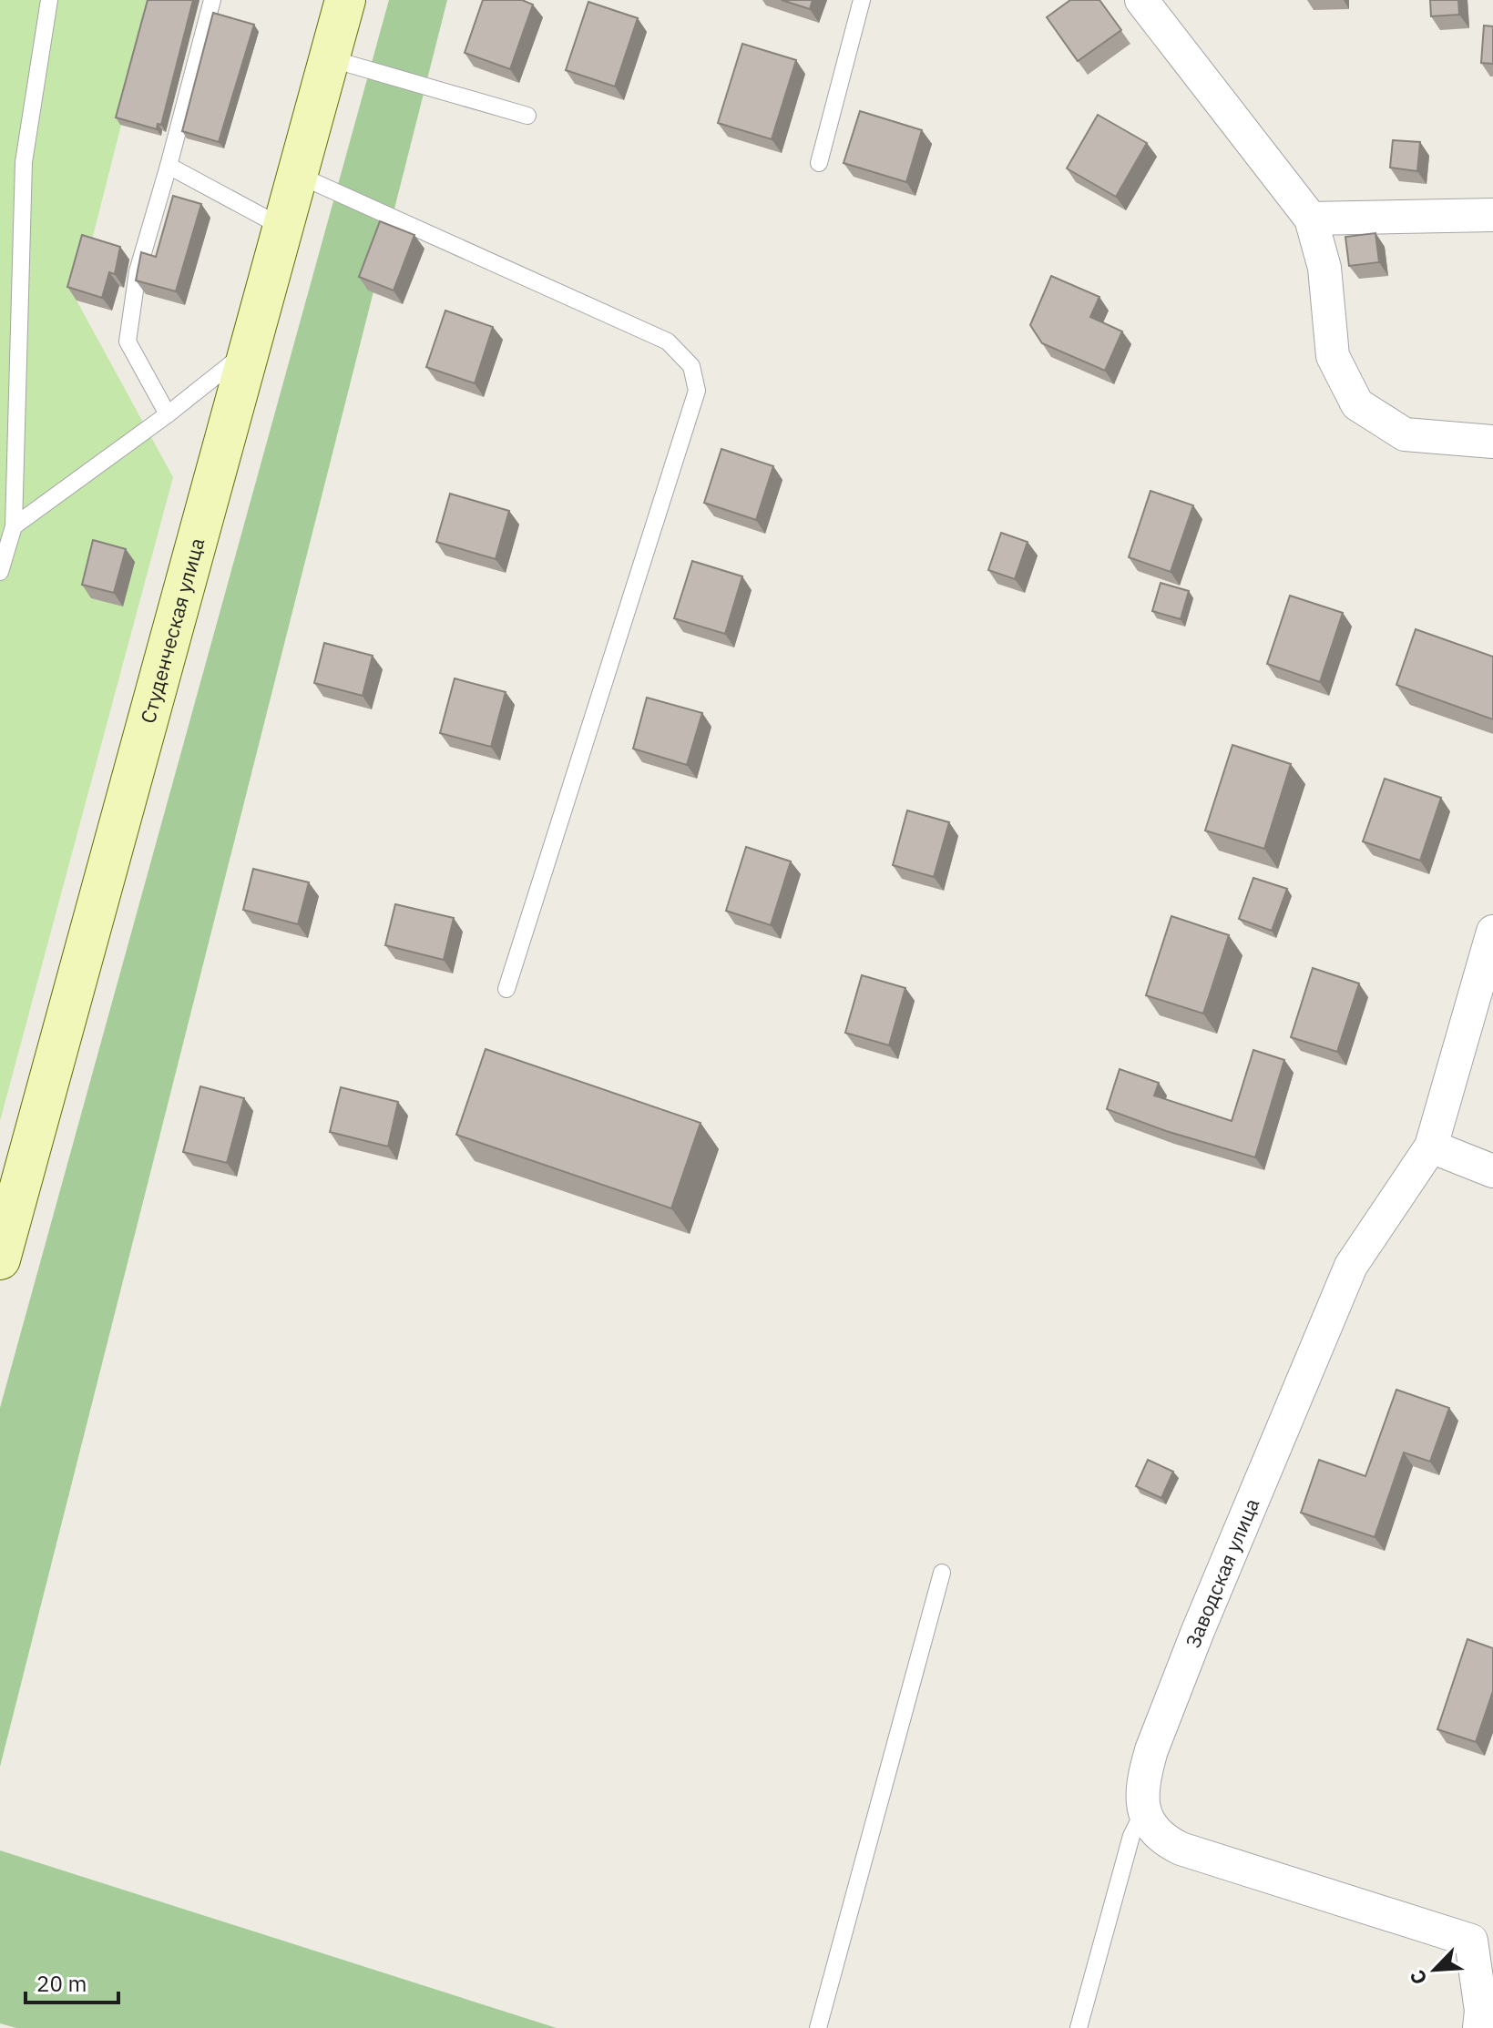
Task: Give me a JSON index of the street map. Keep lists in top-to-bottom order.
{
  "streets": {
    "main road": ["Студенческая улица"],
    "street": ["Заводская улица"]
  },
  "scale_bar": "20 m",
  "north": "bottom left"
}
